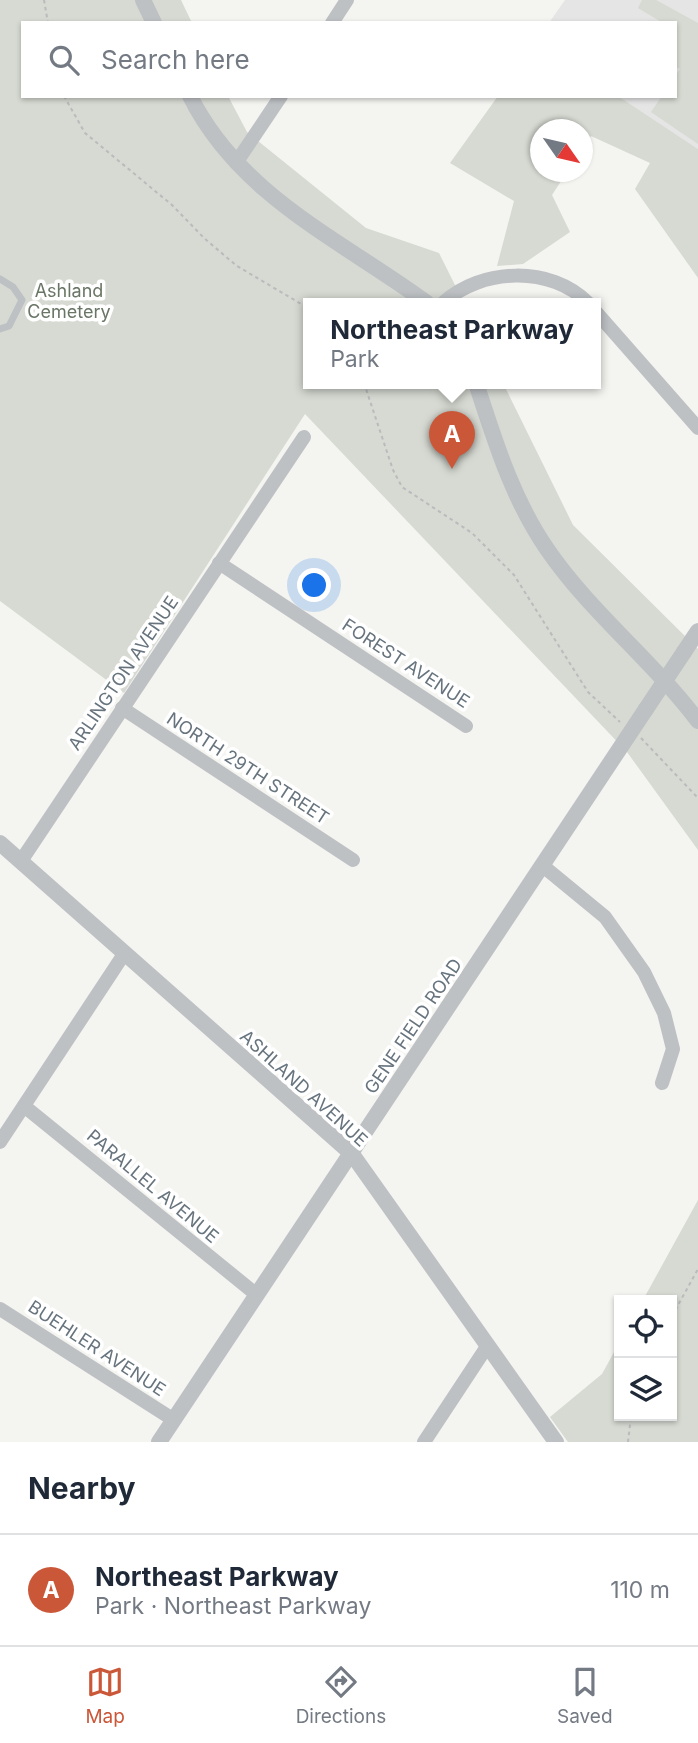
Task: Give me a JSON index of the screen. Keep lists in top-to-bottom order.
{
  "streets": {
    "street": [
      "FOREST AVENUE",
      "ARLINGTON AVENUE",
      "NORTH 29TH STREET",
      "GENE FIELD ROAD",
      "ASHLAND AVENUE",
      "PARALLEL AVENUE",
      "BUEHLER AVENUE"
    ]
  },
  "crossings": [
    ["FOREST AVENUE", "ARLINGTON AVENUE"],
    ["ARLINGTON AVENUE", "NORTH 29TH STREET"],
    ["ARLINGTON AVENUE", "ASHLAND AVENUE"],
    ["GENE FIELD ROAD", "ASHLAND AVENUE"],
    ["GENE FIELD ROAD", "PARALLEL AVENUE"],
    ["GENE FIELD ROAD", "BUEHLER AVENUE"]
  ],
  "parks": ["Ashland Cemetery"],
  "north": "bottom right",
  "page": {
    "search": "Search here",
    "popup": ["Northeast Parkway", "Park"],
    "pins": "A",
    "heading": "Nearby",
    "list": [
      {
        "mark": "A",
        "name": "Northeast Parkway",
        "note": "Park · Northeast Parkway",
        "value": "110 m"
      }
    ],
    "nav": ["Map", "Directions", "Saved"]
  }
}
